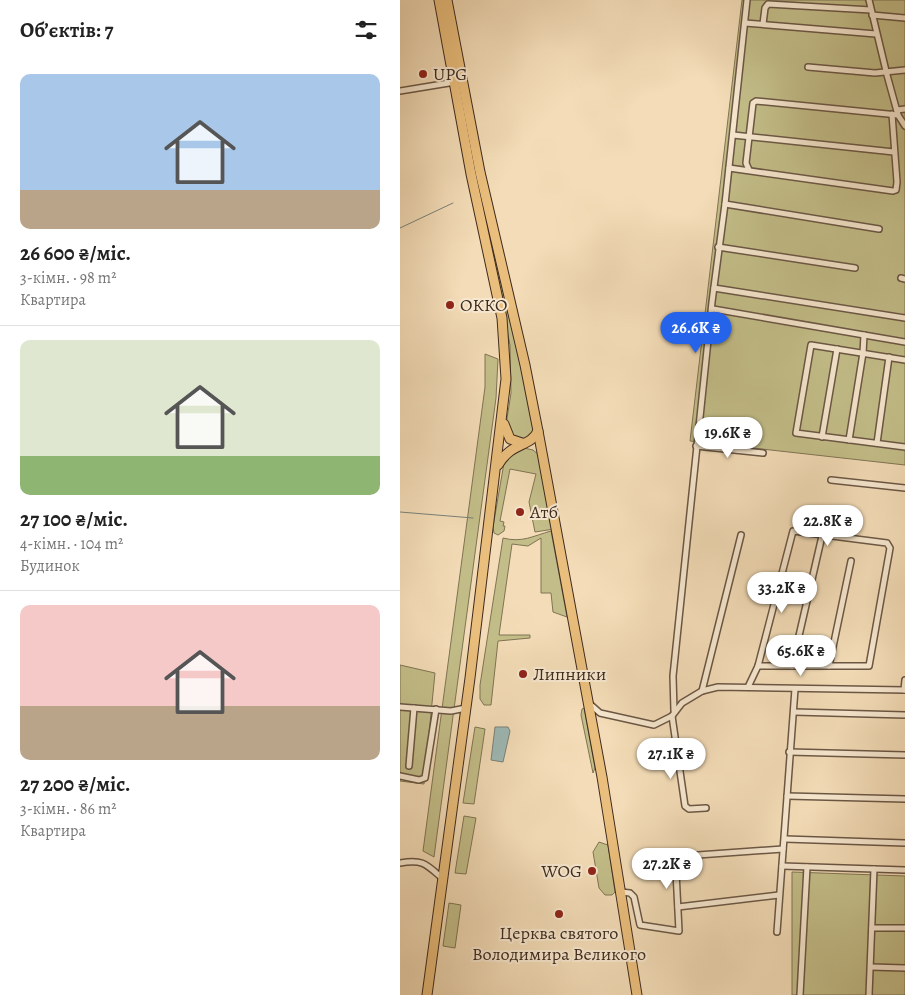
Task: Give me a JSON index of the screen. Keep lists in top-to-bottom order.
{
  "places": [
    "UPG",
    "ОККО",
    "Атб",
    "Липники",
    "WOG",
    "Церква святого Володимира Великого"
  ],
  "page": {
    "heading": "Об’єктів: 7",
    "list": [
      {
        "name": "26 600 ₴/міс.",
        "note": "3-кімн. · 98 m² · Квартира"
      },
      {
        "name": "27 100 ₴/міс.",
        "note": "4-кімн. · 104 m² · Будинок"
      },
      {
        "name": "27 200 ₴/міс.",
        "note": "3-кімн. · 86 m² · Квартира"
      }
    ],
    "price": [
      "26.6K ₴",
      "19.6K ₴",
      "22.8K ₴",
      "33.2K ₴",
      "65.6K ₴",
      "27.1K ₴",
      "27.2K ₴"
    ]
  }
}
